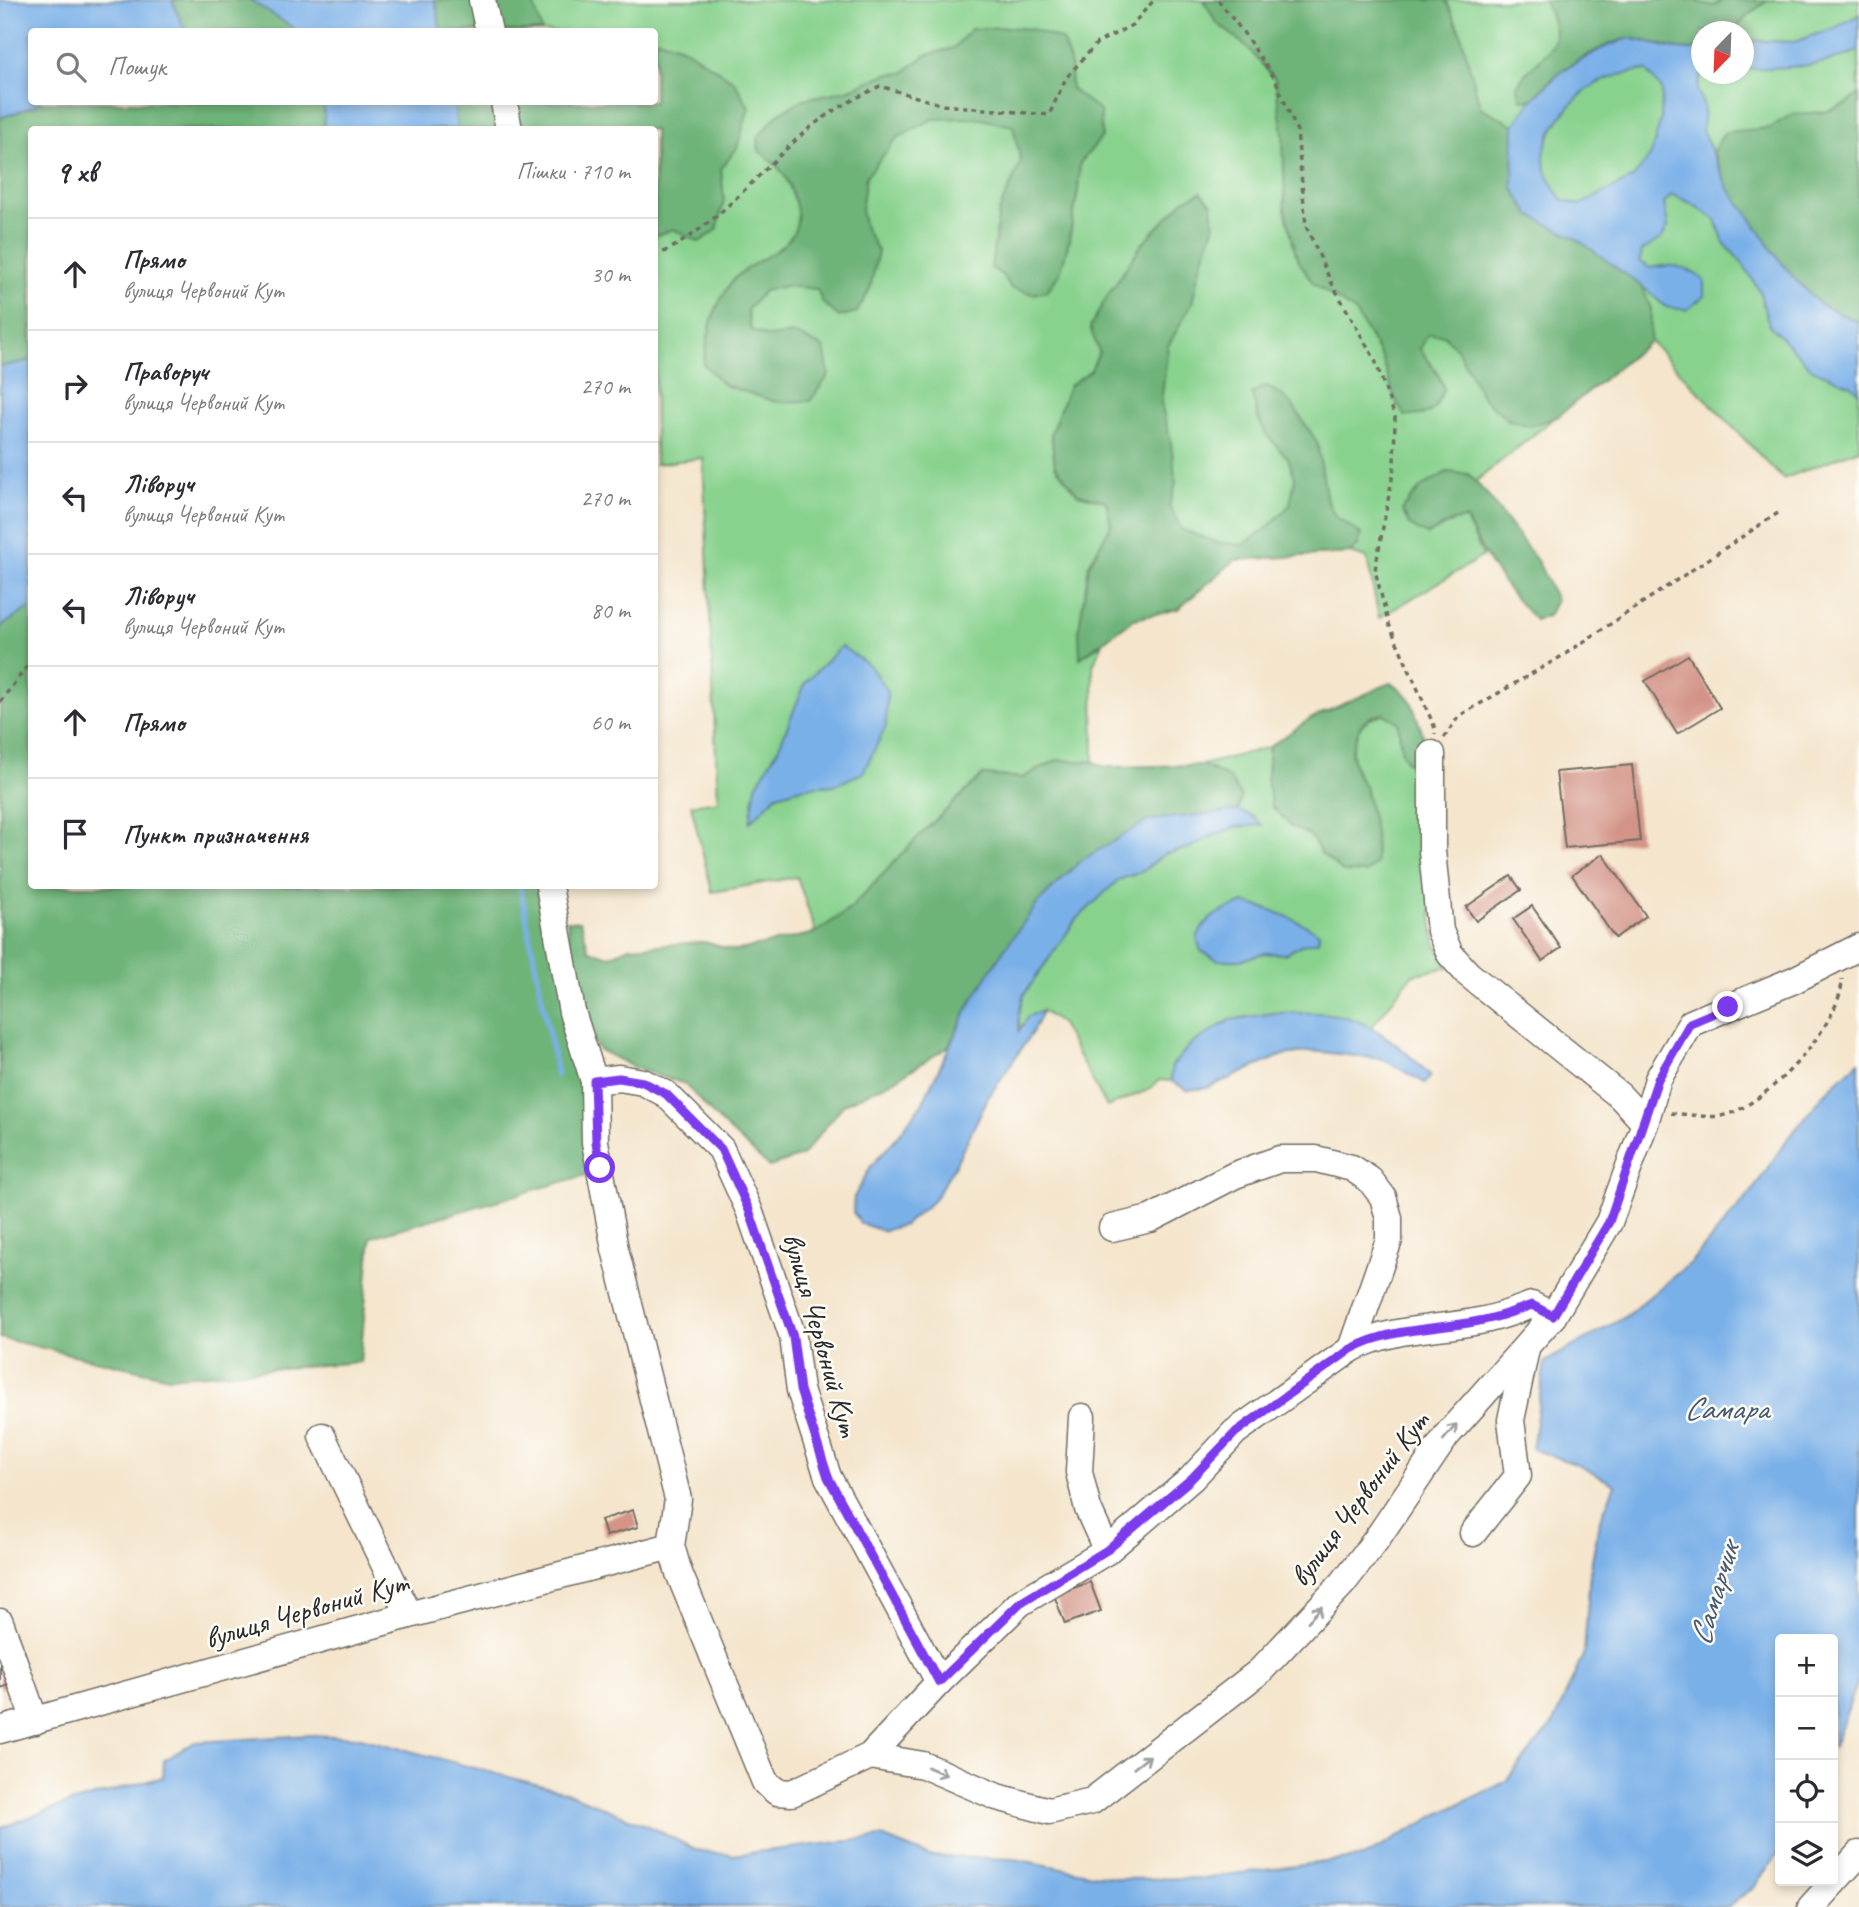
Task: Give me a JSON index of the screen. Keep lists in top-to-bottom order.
{
  "streets": {
    "street": ["вулиця Червоний Кут"]
  },
  "water": ["Самара", "Самарчик"],
  "north": "bottom left",
  "page": {
    "search": "Пошук",
    "heading": ["9 хв", "Пішки · 710 m"],
    "list": [
      ["Прямо", "вулиця Червоний Кут", "30 m"],
      ["Праворуч", "вулиця Червоний Кут", "270 m"],
      ["Ліворуч", "вулиця Червоний Кут", "270 m"],
      ["Ліворуч", "вулиця Червоний Кут", "80 m"],
      ["Прямо", "60 m"],
      "Пункт призначення"
    ],
    "map_buttons": ["+", "−"]
  }
}
